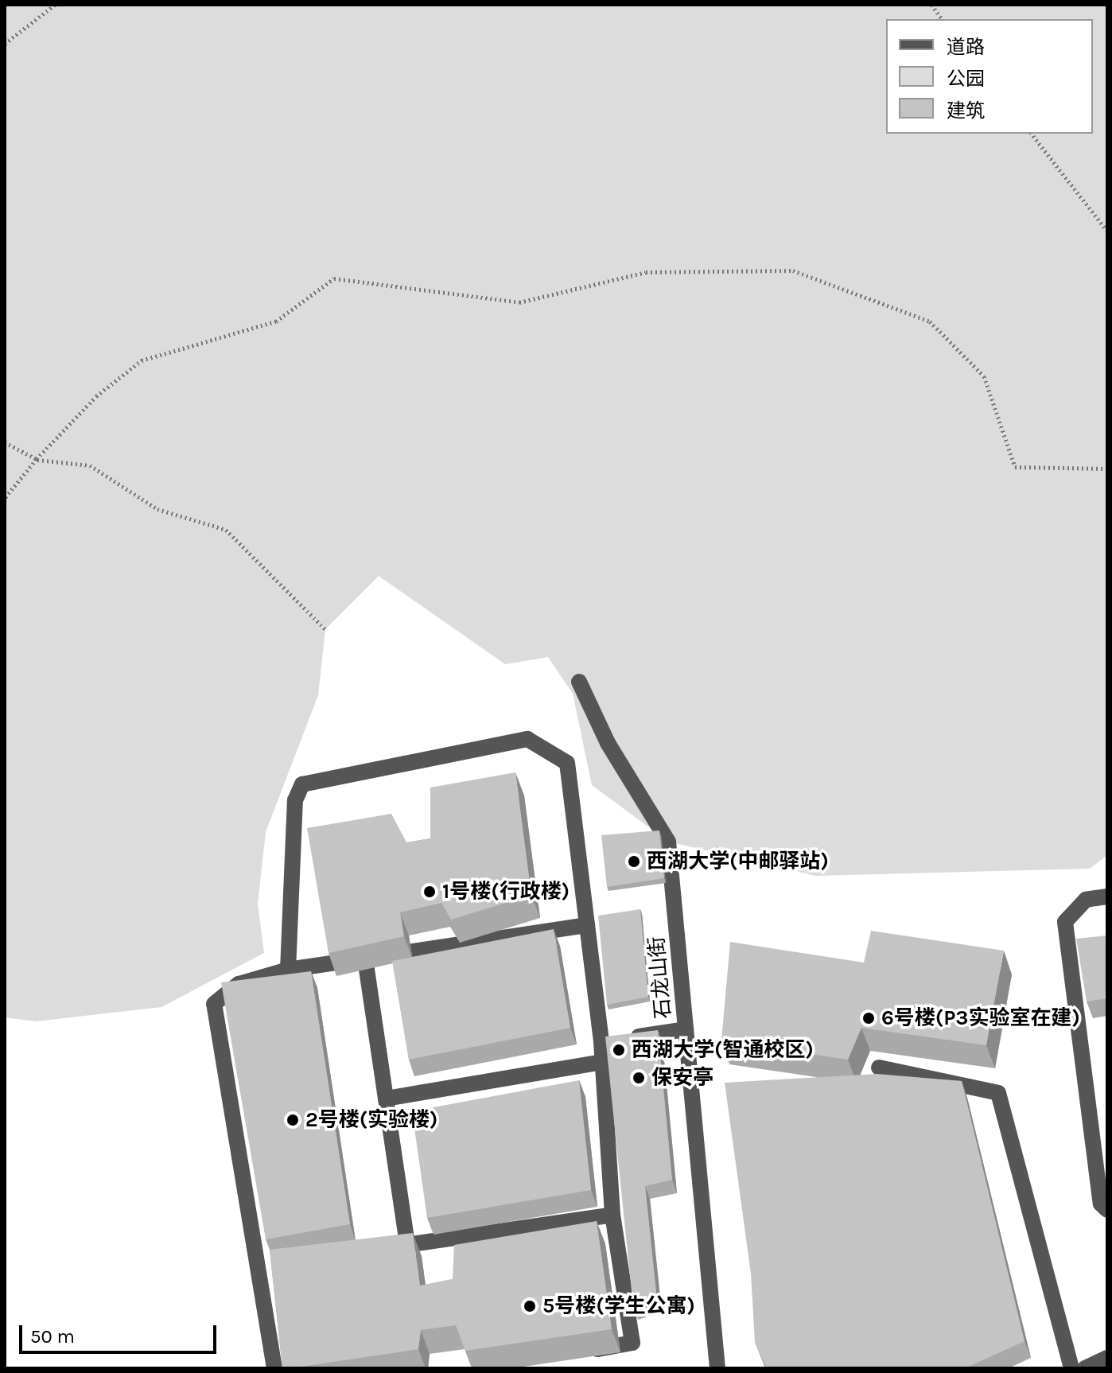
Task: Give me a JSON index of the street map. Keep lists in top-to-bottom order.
{
  "streets": {
    "street": ["石龙山街"]
  },
  "places": [
    "西湖大学(中邮驿站)",
    "1号楼(行政楼)",
    "6号楼(P3实验室在建)",
    "西湖大学(智通校区)",
    "保安亭",
    "2号楼(实验楼)",
    "5号楼(学生公寓)"
  ],
  "legend": ["道路", "公园", "建筑"],
  "scale_bar": "50 m"
}
